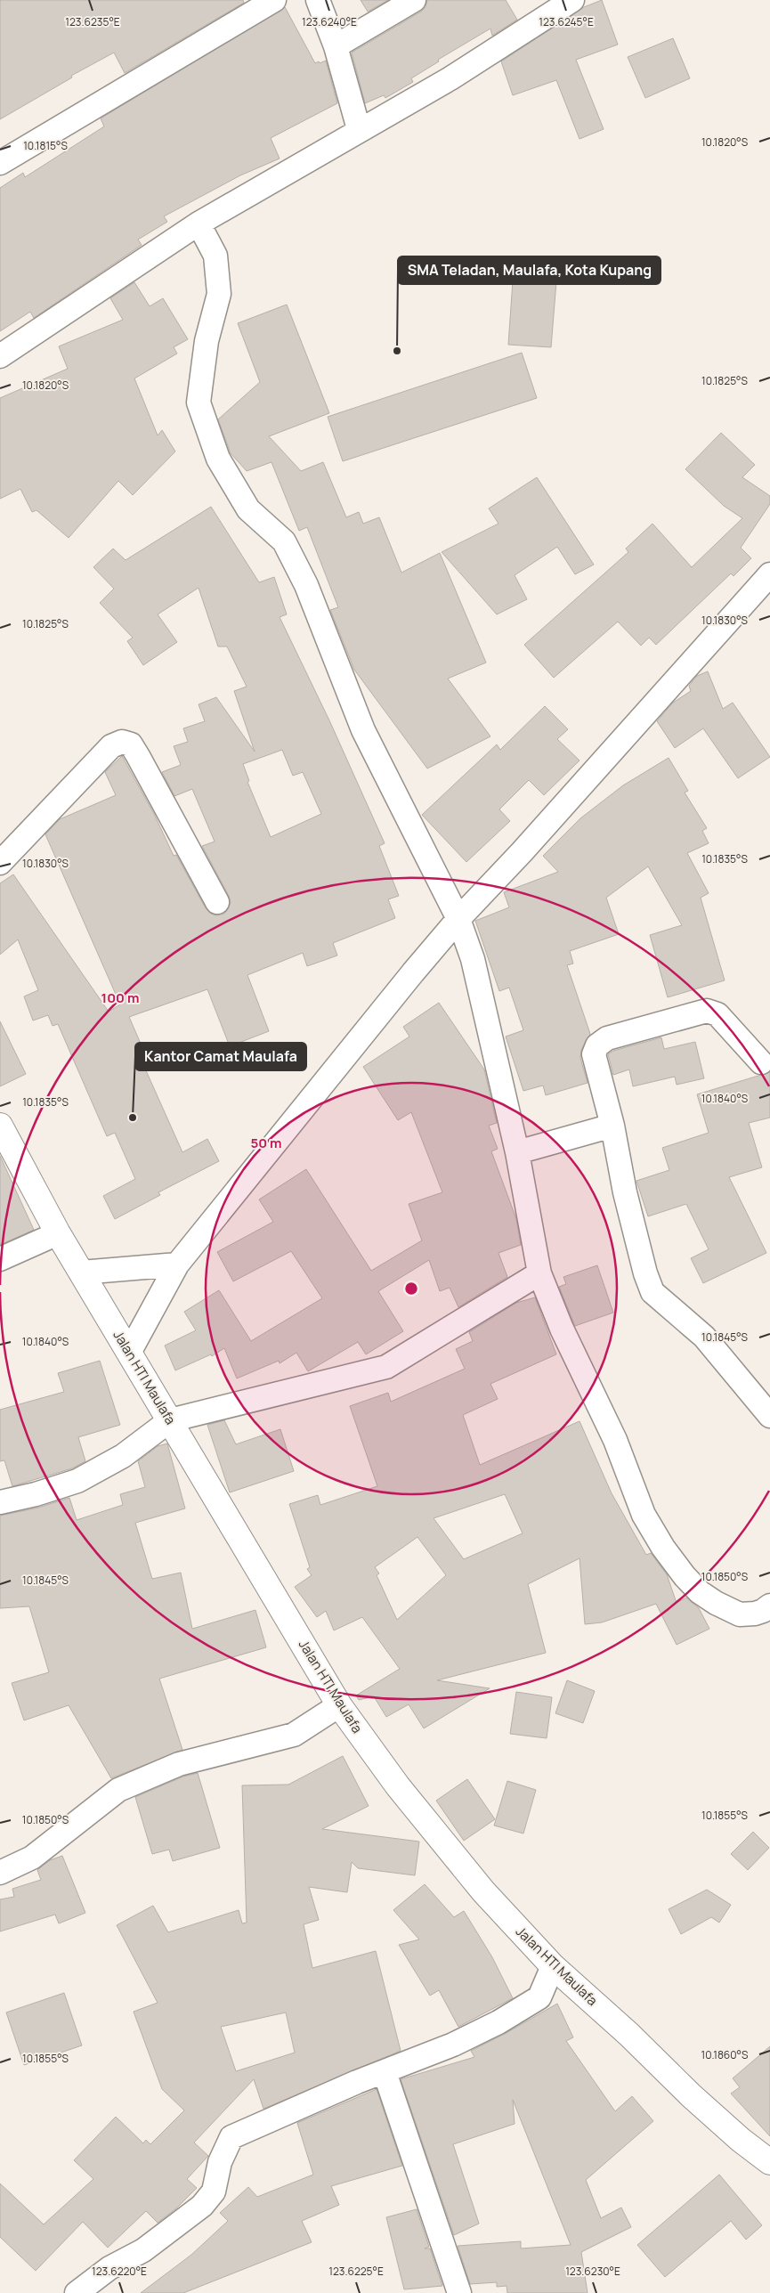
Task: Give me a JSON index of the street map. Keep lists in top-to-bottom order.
{
  "streets": {
    "street": ["Jalan HTI Maulafa"]
  },
  "places": ["SMA Teladan, Maulafa, Kota Kupang", "Kantor Camat Maulafa"],
  "coordinates": [
    "123.6235°E",
    "123.6240°E",
    "123.6245°E",
    "10.1820°S",
    "10.1815°S",
    "10.1825°S",
    "10.1830°S",
    "10.1835°S",
    "10.1840°S",
    "10.1845°S",
    "10.1850°S",
    "10.1855°S",
    "10.1860°S",
    "123.6220°E",
    "123.6225°E",
    "123.6230°E"
  ],
  "rings": ["100 m", "50 m"]
}
